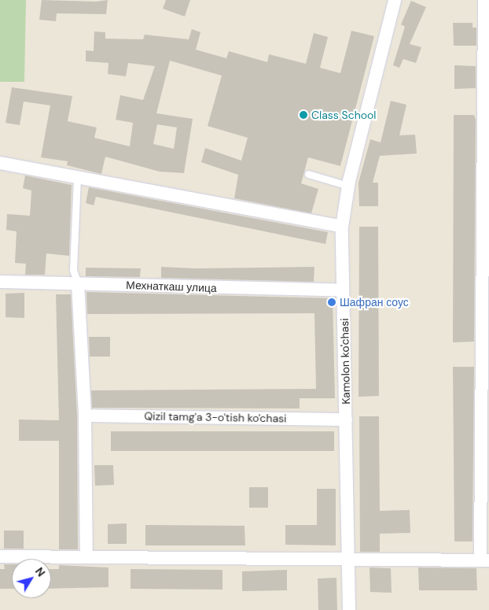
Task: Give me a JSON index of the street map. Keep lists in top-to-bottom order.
{
  "streets": {
    "street": ["Мехнаткаш улица", "Kamolon ko'chasi", "Qizil tamg'a 3-o'tish ko'chasi"]
  },
  "crossings": [
    ["Мехнаткаш улица", "Kamolon ko'chasi"],
    ["Kamolon ko'chasi", "Qizil tamg'a 3-o'tish ko'chasi"]
  ],
  "places": ["Class School", "Шафран соус"],
  "north": "top right"
}
